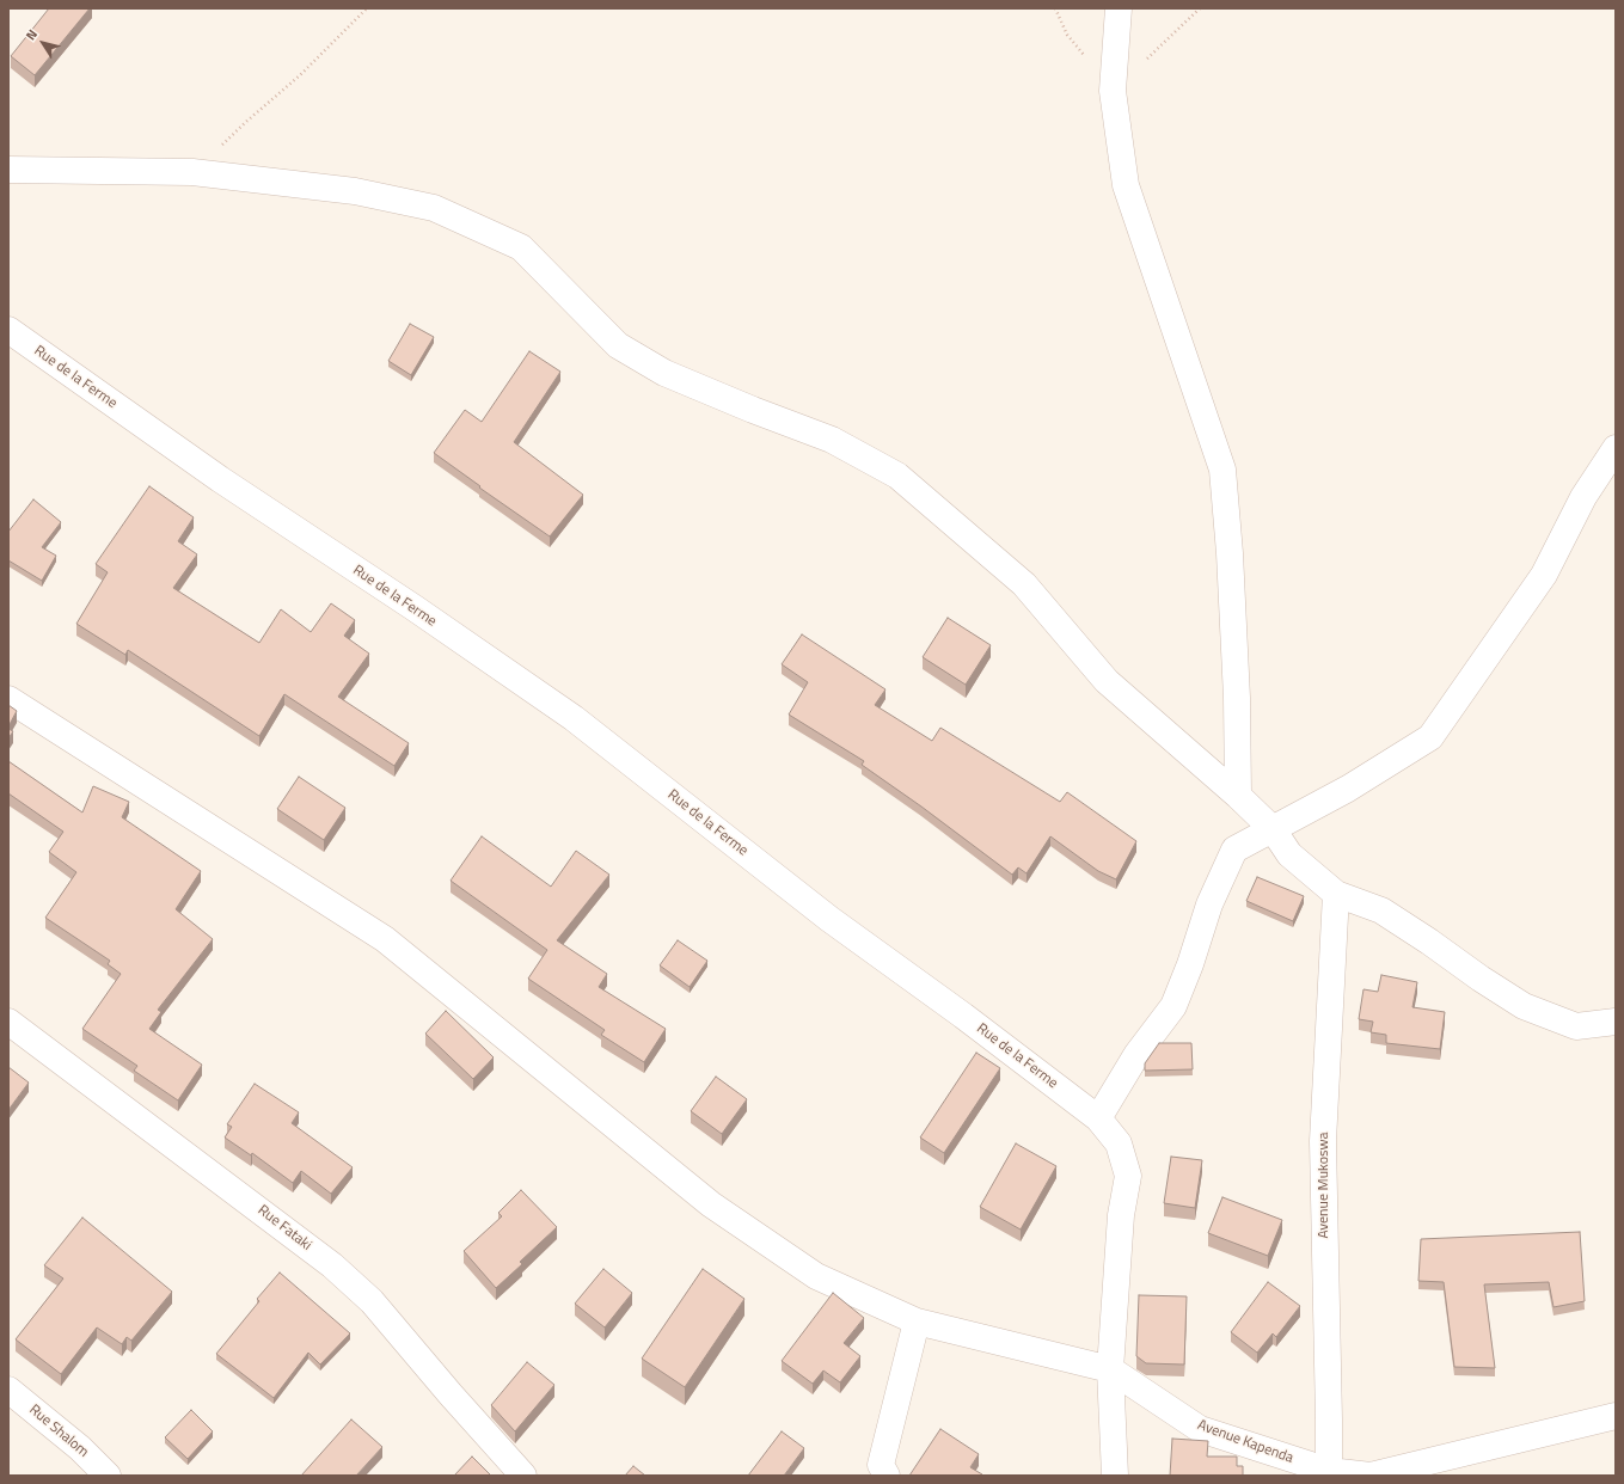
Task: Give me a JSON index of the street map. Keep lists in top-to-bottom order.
{
  "streets": {
    "street": [
      "Rue de la Ferme",
      "Avenue Mukoswa",
      "Rue Fataki",
      "Rue Shalom",
      "Avenue Kapenda"
    ]
  },
  "crossings": [
    ["Rue de la Ferme", "Avenue Kapenda"],
    ["Avenue Mukoswa", "Avenue Kapenda"]
  ],
  "north": "top left"
}
